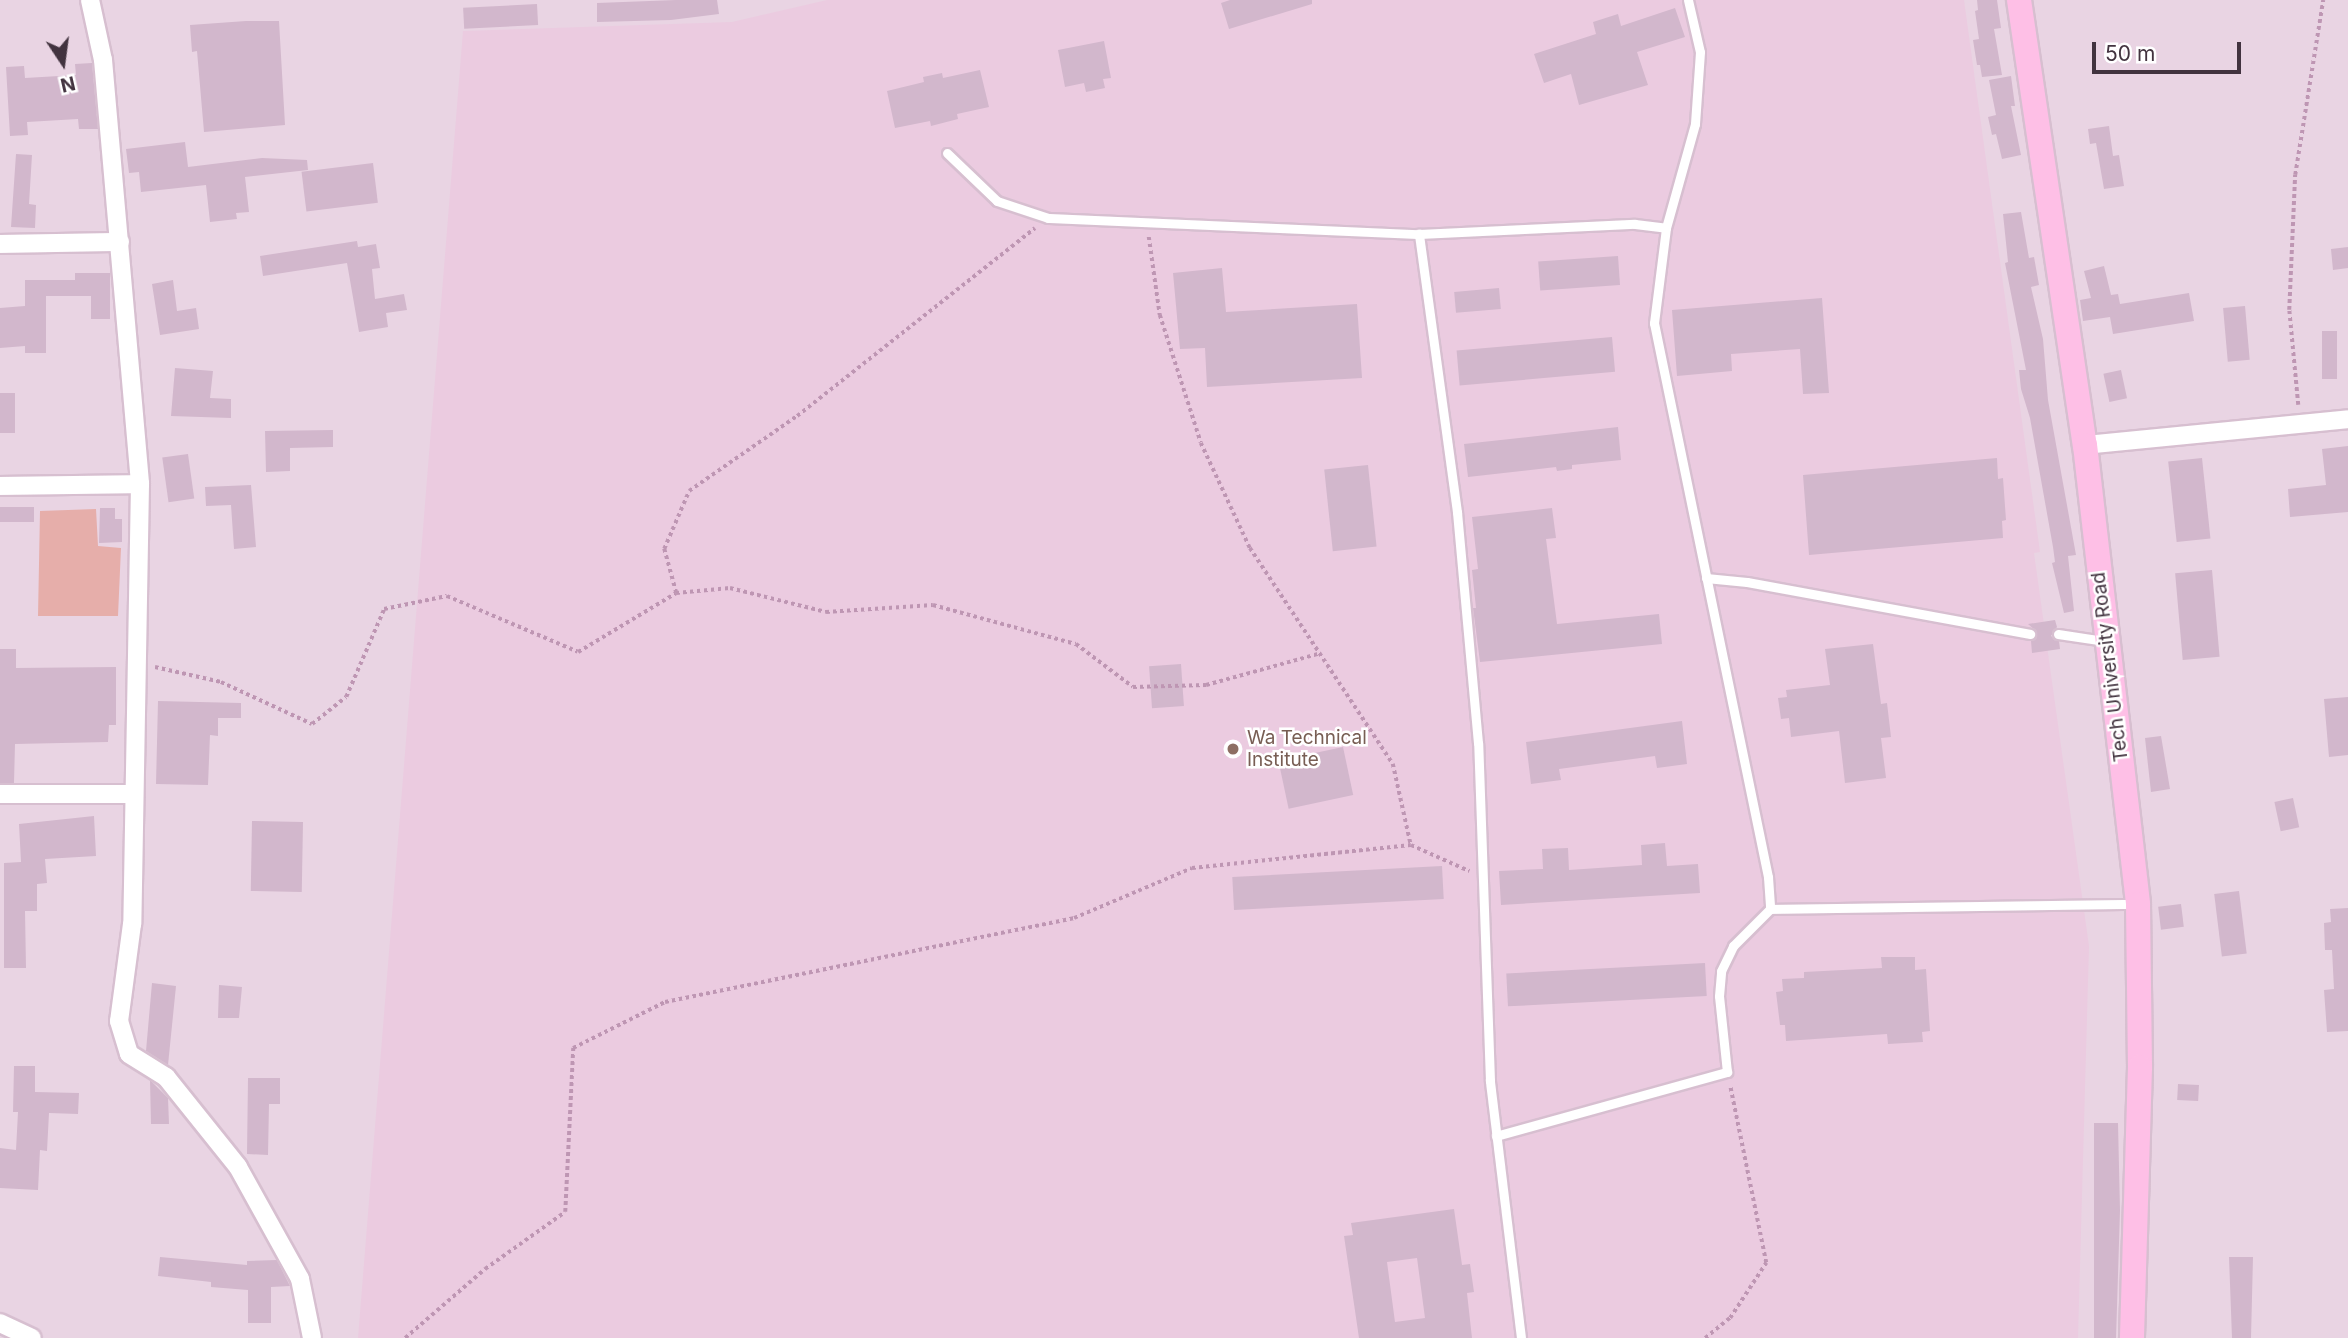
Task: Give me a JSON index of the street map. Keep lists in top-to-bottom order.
{
  "streets": {
    "street": ["Tech University Road"]
  },
  "places": ["Wa Technical Institute"],
  "scale_bar": "50 m",
  "north": "bottom"
}
